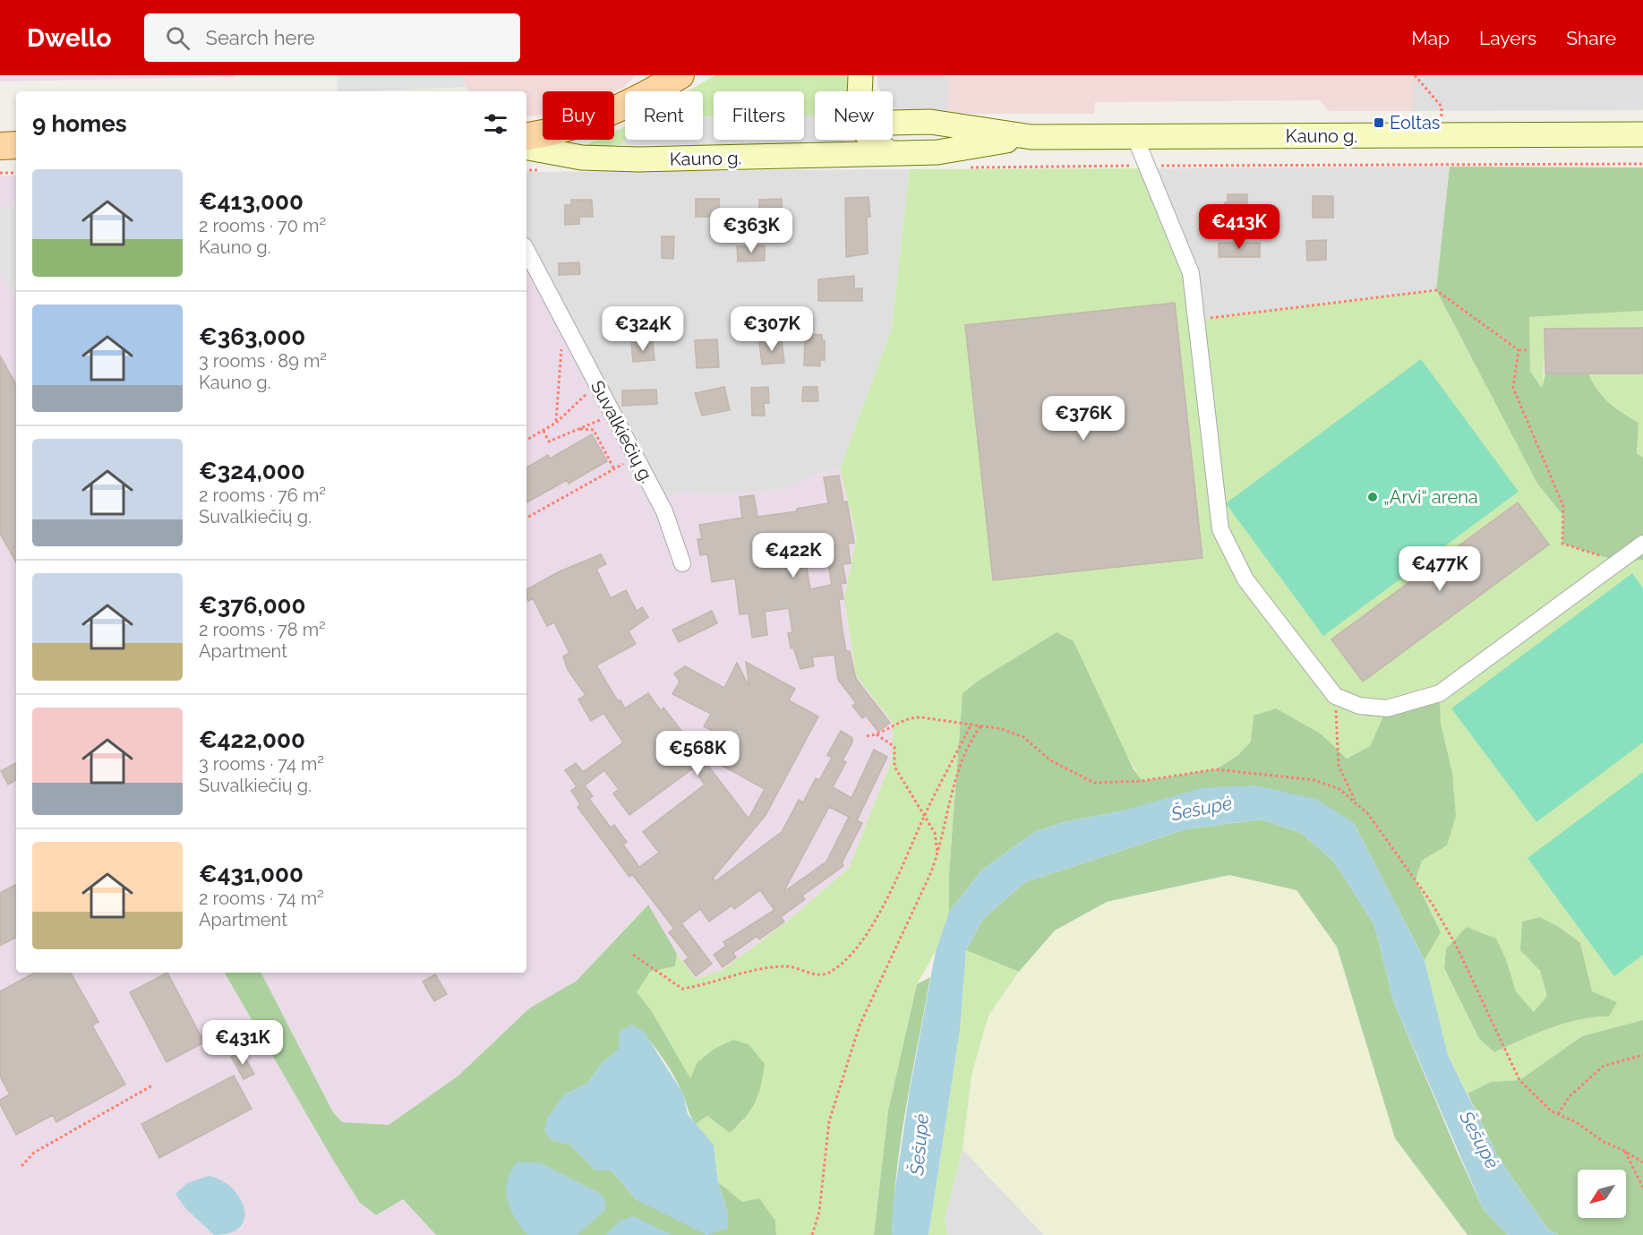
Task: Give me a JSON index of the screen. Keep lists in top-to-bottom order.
{
  "streets": {
    "main road": ["Kauno g."],
    "street": ["Suvalkiečių g."]
  },
  "water": ["Šešupė"],
  "places": {
    "transit": ["Eoltas"],
    "other": ["„Arvi“ arena"]
  },
  "north": "bottom left",
  "page": {
    "header": "Dwello",
    "search": "Search here",
    "nav": ["Map", "Layers", "Share"],
    "chip": [
      "Buy",
      "Rent",
      "Filters",
      "New"
    ],
    "heading": "9 homes",
    "list": [
      {
        "name": "€413,000",
        "note": "2 rooms · 70 m² · Kauno g."
      },
      {
        "name": "€363,000",
        "note": "3 rooms · 89 m² · Kauno g."
      },
      {
        "name": "€324,000",
        "note": "2 rooms · 76 m² · Suvalkiečių g."
      },
      {
        "name": "€376,000",
        "note": "2 rooms · 78 m² · Apartment"
      },
      {
        "name": "€422,000",
        "note": "3 rooms · 74 m² · Suvalkiečių g."
      },
      {
        "name": "€431,000",
        "note": "2 rooms · 74 m² · Apartment"
      }
    ],
    "price": [
      "€413K",
      "€363K",
      "€324K",
      "€307K",
      "€376K",
      "€422K",
      "€477K",
      "€568K",
      "€431K"
    ]
  }
}
